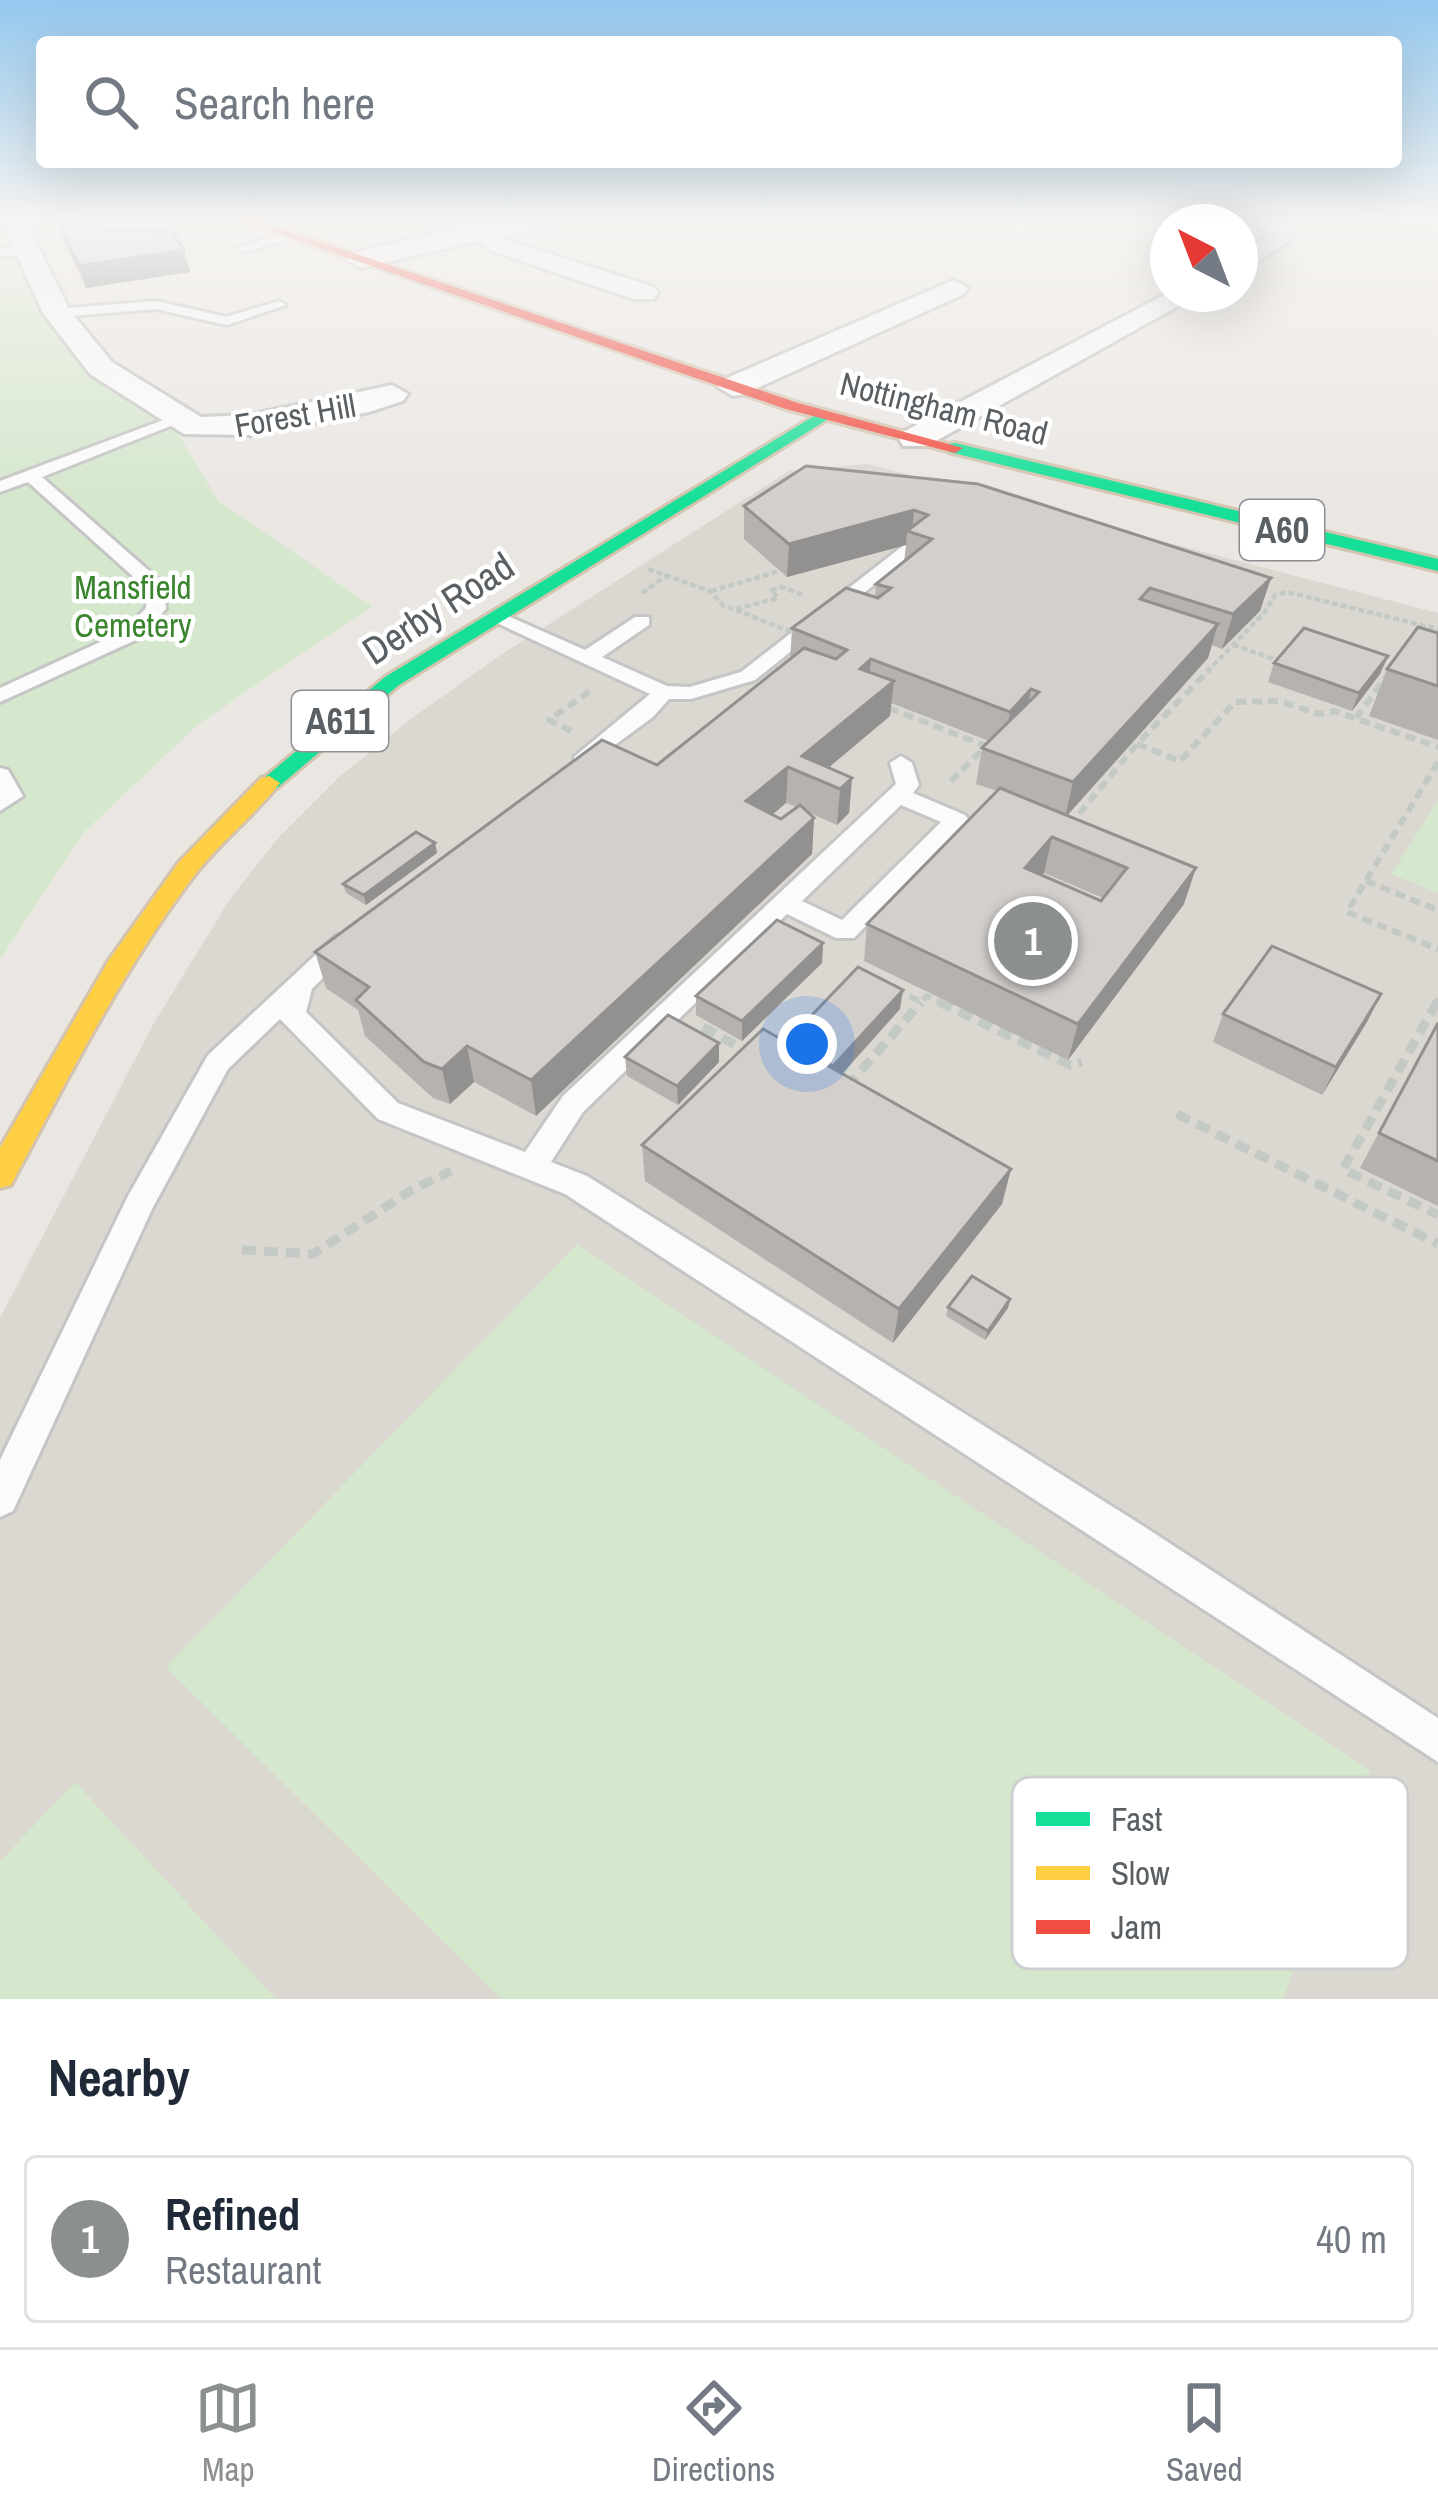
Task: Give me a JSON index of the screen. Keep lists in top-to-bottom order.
{
  "streets": {
    "main road": [
      "Nottingham Road",
      "A60",
      "Derby Road",
      "A611"
    ],
    "street": ["Forest Hill"]
  },
  "crossings": [
    ["Nottingham Road", "Derby Road"]
  ],
  "parks": ["Mansfield Cemetery"],
  "legend": ["Fast", "Slow", "Jam"],
  "north": "top left",
  "page": {
    "search": "Search here",
    "pins": "1",
    "heading": "Nearby",
    "list": [
      {
        "mark": "1",
        "name": "Refined",
        "note": "Restaurant",
        "value": "40 m"
      }
    ],
    "nav": ["Map", "Directions", "Saved"]
  }
}
